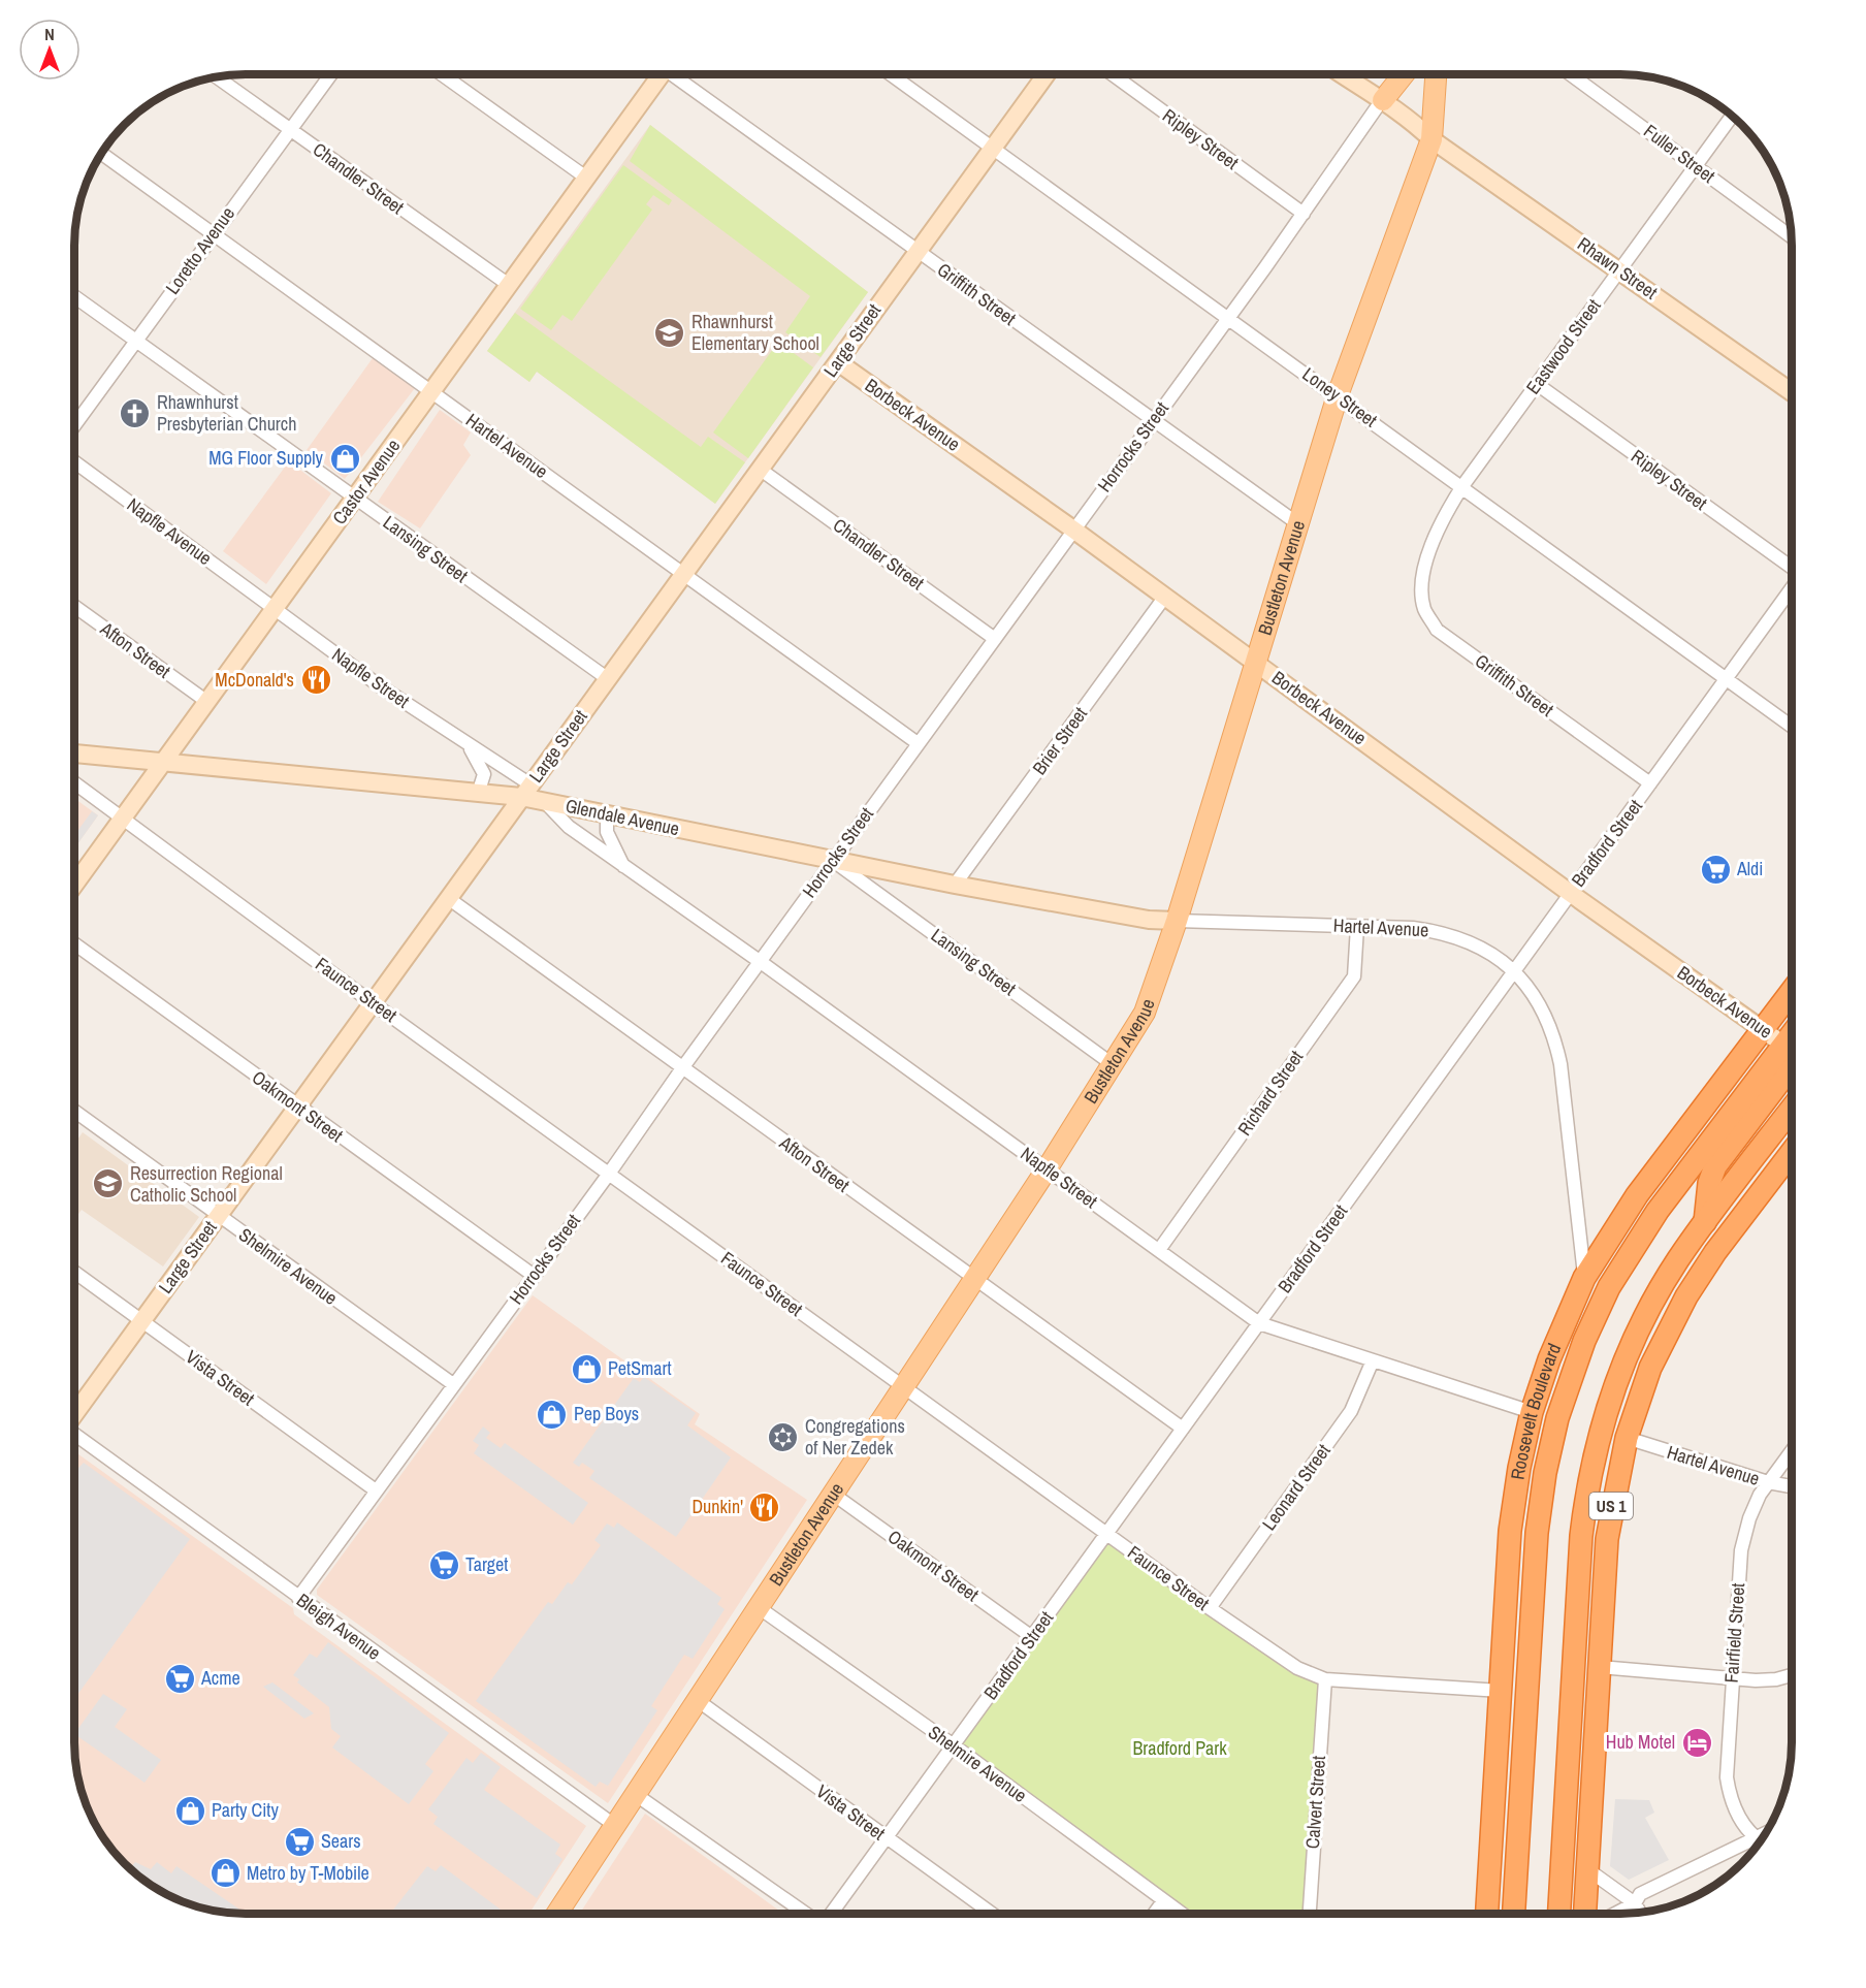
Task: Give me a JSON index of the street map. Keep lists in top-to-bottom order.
{
  "streets": {
    "highway": ["Roosevelt Boulevard", "US 1"],
    "main road": ["Bustleton Avenue"],
    "street": [
      "Ripley Street",
      "Fuller Street",
      "Chandler Street",
      "Loretto Avenue",
      "Rhawn Street",
      "Griffith Street",
      "Large Street",
      "Eastwood Street",
      "Loney Street",
      "Borbeck Avenue",
      "Hartel Avenue",
      "Horrocks Street",
      "Castor Avenue",
      "Napfle Avenue",
      "Lansing Street",
      "Afton Street",
      "Napfle Street",
      "Brier Street",
      "Glendale Avenue",
      "Bradford Street",
      "Faunce Street",
      "Richard Street",
      "Oakmont Street",
      "Shelmire Avenue",
      "Vista Street",
      "Leonard Street",
      "Bleigh Avenue",
      "Fairfield Street",
      "Calvert Street"
    ]
  },
  "crossings": [
    ["Ripley Street", "Eastwood Street"],
    ["Ripley Street", "Horrocks Street"],
    ["Fuller Street", "Eastwood Street"],
    ["Chandler Street", "Loretto Avenue"],
    ["Chandler Street", "Large Street"],
    ["Chandler Street", "Horrocks Street"],
    ["Chandler Street", "Castor Avenue"],
    ["Loretto Avenue", "Hartel Avenue"],
    ["Loretto Avenue", "Lansing Street"],
    ["Rhawn Street", "Eastwood Street"],
    ["Rhawn Street", "Horrocks Street"],
    ["Rhawn Street", "Bustleton Avenue"],
    ["Griffith Street", "Large Street"],
    ["Griffith Street", "Eastwood Street"],
    ["Griffith Street", "Horrocks Street"],
    ["Griffith Street", "Bustleton Avenue"],
    ["Griffith Street", "Bradford Street"],
    ["Large Street", "Loney Street"],
    ["Large Street", "Borbeck Avenue"],
    ["Large Street", "Hartel Avenue"],
    ["Large Street", "Lansing Street"],
    ["Large Street", "Afton Street"],
    ["Large Street", "Napfle Street"],
    ["Large Street", "Glendale Avenue"],
    ["Large Street", "Faunce Street"],
    ["Large Street", "Oakmont Street"],
    ["Large Street", "Shelmire Avenue"],
    ["Large Street", "Vista Street"],
    ["Eastwood Street", "Loney Street"],
    ["Loney Street", "Horrocks Street"],
    ["Loney Street", "Bustleton Avenue"],
    ["Loney Street", "Bradford Street"],
    ["Borbeck Avenue", "Horrocks Street"],
    ["Borbeck Avenue", "Bustleton Avenue"],
    ["Borbeck Avenue", "Brier Street"],
    ["Borbeck Avenue", "Bradford Street"],
    ["Borbeck Avenue", "Roosevelt Boulevard"],
    ["Hartel Avenue", "Horrocks Street"],
    ["Hartel Avenue", "Castor Avenue"],
    ["Hartel Avenue", "Bustleton Avenue"],
    ["Hartel Avenue", "Glendale Avenue"],
    ["Hartel Avenue", "Bradford Street"],
    ["Hartel Avenue", "Richard Street"],
    ["Hartel Avenue", "Roosevelt Boulevard"],
    ["Hartel Avenue", "US 1"],
    ["Hartel Avenue", "Fairfield Street"],
    ["Horrocks Street", "Lansing Street"],
    ["Horrocks Street", "Afton Street"],
    ["Horrocks Street", "Napfle Street"],
    ["Horrocks Street", "Glendale Avenue"],
    ["Horrocks Street", "Faunce Street"],
    ["Horrocks Street", "Oakmont Street"],
    ["Horrocks Street", "Shelmire Avenue"],
    ["Horrocks Street", "Vista Street"],
    ["Horrocks Street", "Bleigh Avenue"],
    ["Castor Avenue", "Napfle Avenue"],
    ["Castor Avenue", "Lansing Street"],
    ["Castor Avenue", "Afton Street"],
    ["Castor Avenue", "Napfle Street"],
    ["Castor Avenue", "Glendale Avenue"],
    ["Castor Avenue", "Faunce Street"],
    ["Napfle Avenue", "Napfle Street"],
    ["Lansing Street", "Bustleton Avenue"],
    ["Lansing Street", "Glendale Avenue"],
    ["Bustleton Avenue", "Afton Street"],
    ["Bustleton Avenue", "Napfle Street"],
    ["Bustleton Avenue", "Glendale Avenue"],
    ["Bustleton Avenue", "Faunce Street"],
    ["Bustleton Avenue", "Oakmont Street"],
    ["Bustleton Avenue", "Shelmire Avenue"],
    ["Bustleton Avenue", "Vista Street"],
    ["Bustleton Avenue", "Bleigh Avenue"],
    ["Afton Street", "Bradford Street"],
    ["Napfle Street", "Glendale Avenue"],
    ["Napfle Street", "Bradford Street"],
    ["Napfle Street", "Richard Street"],
    ["Napfle Street", "Roosevelt Boulevard"],
    ["Napfle Street", "Leonard Street"],
    ["Brier Street", "Glendale Avenue"],
    ["Bradford Street", "Faunce Street"],
    ["Bradford Street", "Oakmont Street"],
    ["Bradford Street", "Shelmire Avenue"],
    ["Bradford Street", "Vista Street"],
    ["Faunce Street", "Roosevelt Boulevard"],
    ["Faunce Street", "Leonard Street"],
    ["Faunce Street", "Calvert Street"]
  ],
  "parks": ["Bradford Park"],
  "places": {
    "school or university": ["Rhawnhurst Elementary School", "Resurrection Regional Catholic School"],
    "church": ["Rhawnhurst Presbyterian Church"],
    "shop": [
      "MG Floor Supply",
      "PetSmart",
      "Pep Boys",
      "Party City",
      "Metro by T-Mobile"
    ],
    "restaurant": ["McDonald's", "Dunkin'"],
    "supermarket": [
      "Aldi",
      "Target",
      "Acme",
      "Sears"
    ],
    "synagogue": ["Congregations of Ner Zedek"],
    "hotel": ["Hub Motel"]
  },
  "north": "top"
}
